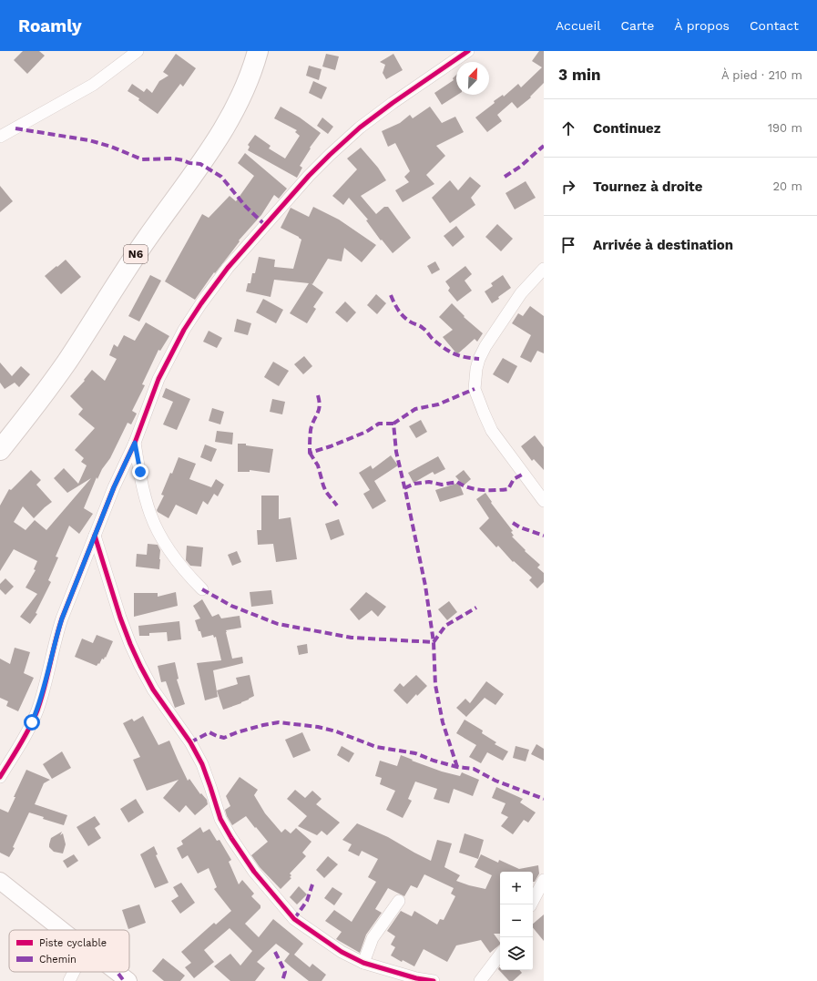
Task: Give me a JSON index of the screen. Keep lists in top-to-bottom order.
{
  "streets": {
    "highway": ["N6"]
  },
  "legend": ["Piste cyclable", "Chemin"],
  "north": "top right",
  "page": {
    "header": "Roamly",
    "nav": [
      "Accueil",
      "Carte",
      "À propos",
      "Contact"
    ],
    "heading": ["3 min", "À pied · 210 m"],
    "list": [
      ["Continuez", "190 m"],
      ["Tournez à droite", "20 m"],
      "Arrivée à destination"
    ],
    "map_buttons": ["+", "−"]
  }
}
